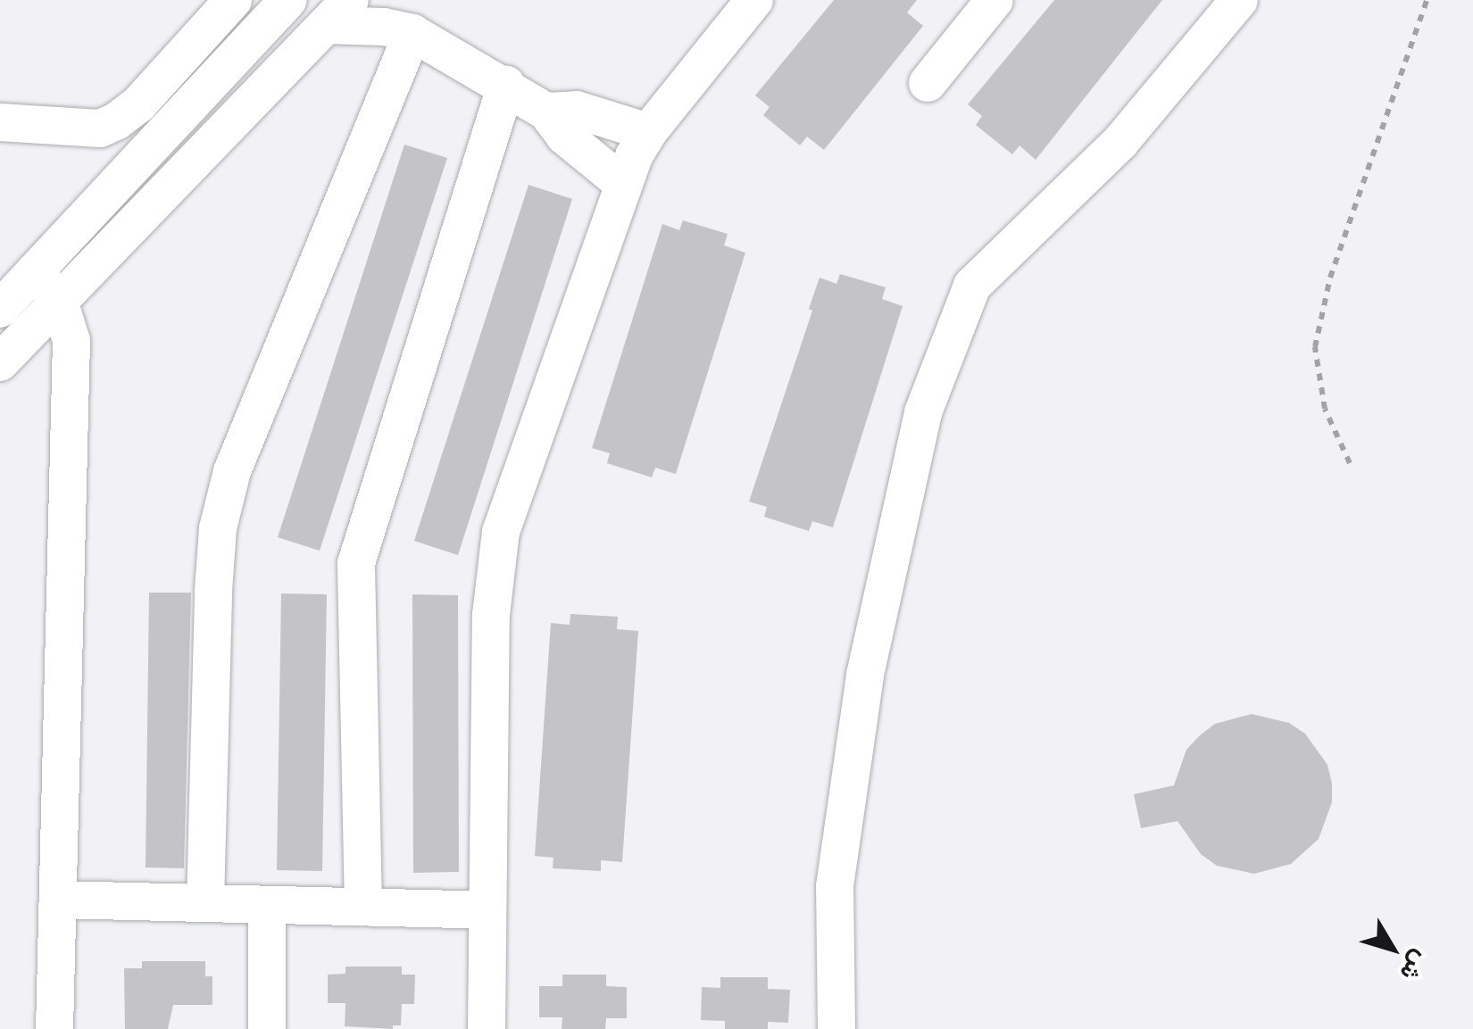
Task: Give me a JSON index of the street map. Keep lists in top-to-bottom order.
{
  "north": "bottom right"
}
